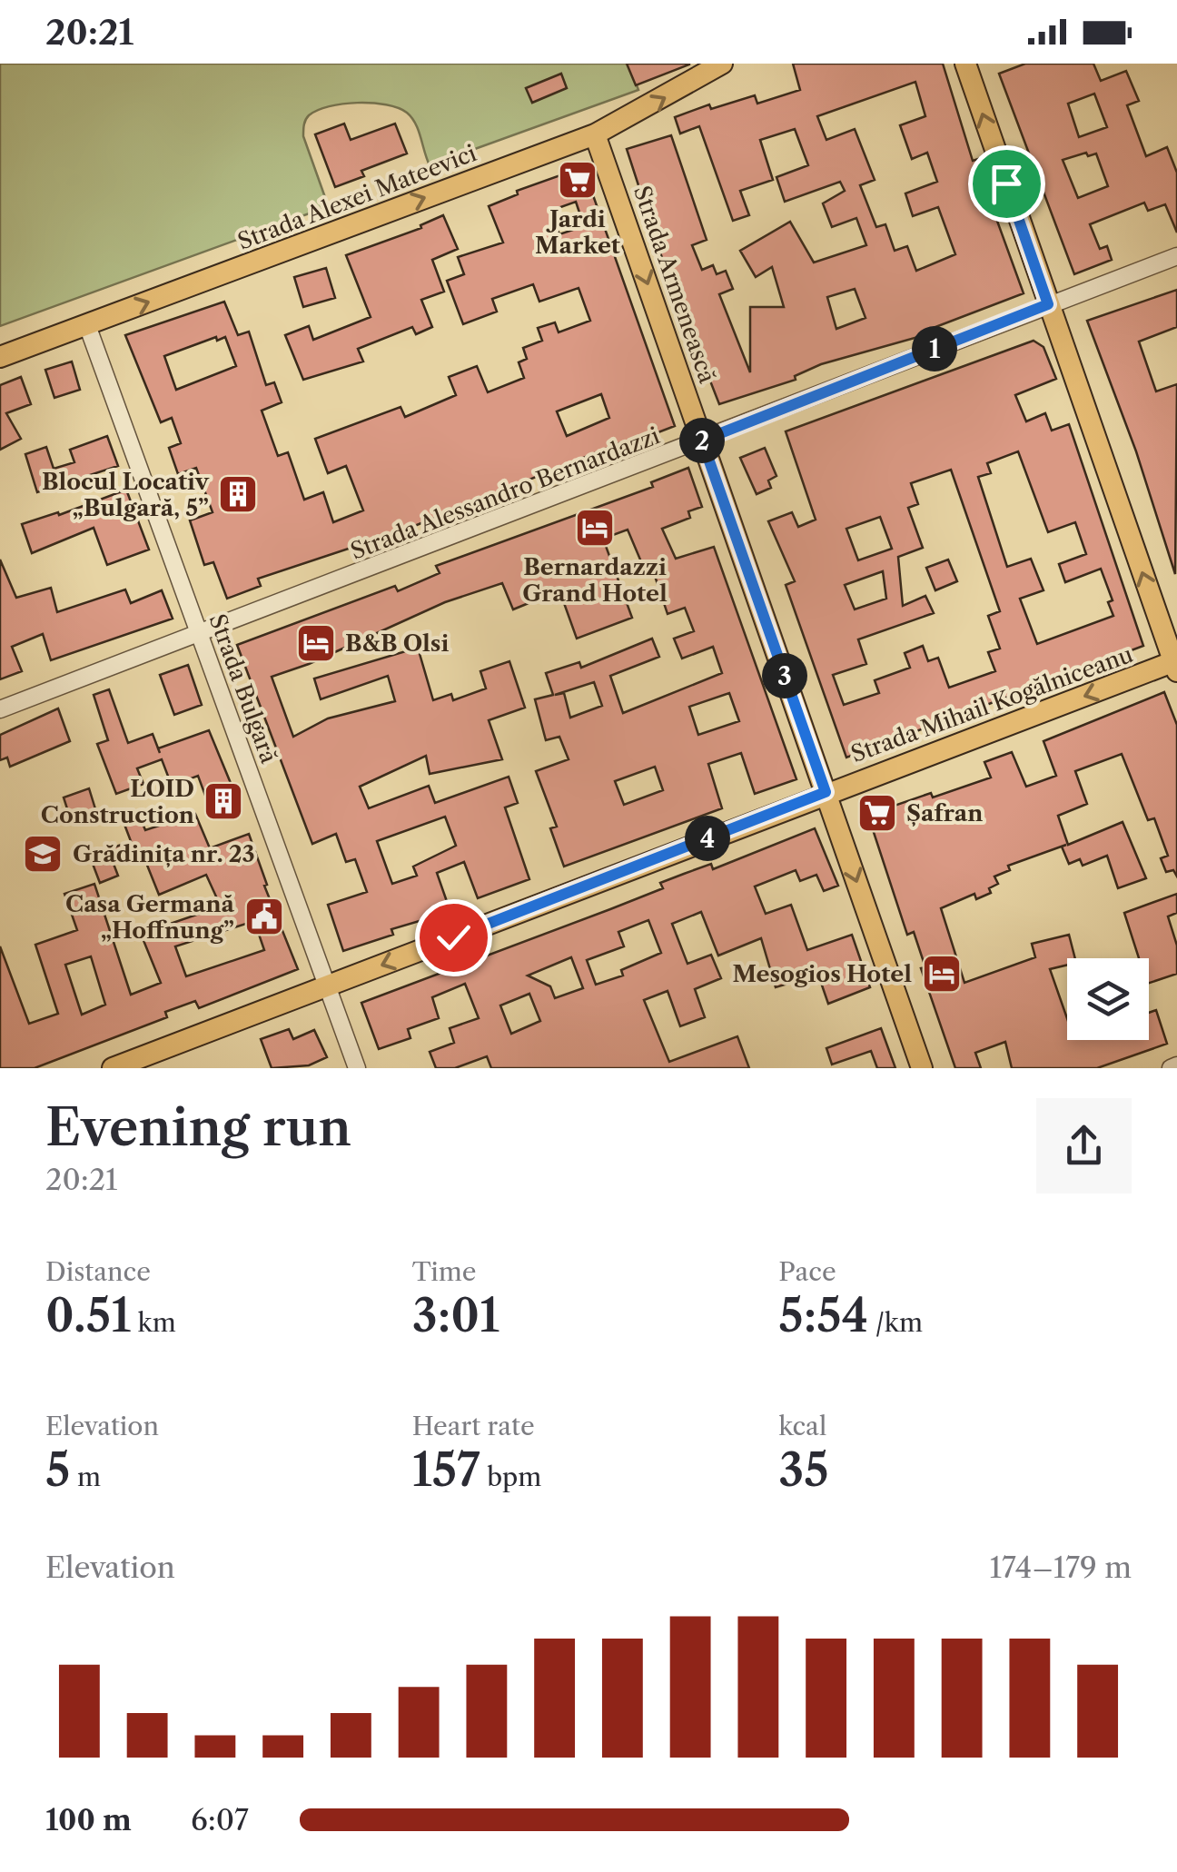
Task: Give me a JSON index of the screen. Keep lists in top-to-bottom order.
{
  "streets": {
    "main road": ["Strada Alexei Mateevici", "Strada Armenească", "Strada Mihail Kogălniceanu"],
    "street": ["Strada Alessandro Bernardazzi", "Strada Bulgară"]
  },
  "crossings": [
    ["Strada Alexei Mateevici", "Strada Armenească"],
    ["Strada Alexei Mateevici", "Strada Bulgară"],
    ["Strada Armenească", "Strada Alessandro Bernardazzi"],
    ["Strada Armenească", "Strada Mihail Kogălniceanu"],
    ["Strada Alessandro Bernardazzi", "Strada Bulgară"],
    ["Strada Bulgară", "Strada Mihail Kogălniceanu"]
  ],
  "one_way": ["Strada Alexei Mateevici", "Strada Armenească", "Strada Mihail Kogălniceanu"],
  "places": {
    "supermarket": ["Jardi Market", "Șafran"],
    "building": ["Blocul Locativ „Bulgară, 5”", "LOID Construction"],
    "hotel": ["Bernardazzi Grand Hotel", "B&B Olsi", "Mesogios Hotel"],
    "school or university": ["Grădinița nr. 23"],
    "public building": ["Casa Germană „Hoffnung”"]
  },
  "page": {
    "status": "20:21",
    "pins": [
      "1",
      "2",
      "3",
      "4"
    ],
    "heading": ["Evening run", "20:21"],
    "stats": [
      ["Distance", "0.51 km"],
      ["Time", "3:01"],
      ["Pace", "5:54 /km"],
      ["Elevation", "5 m"],
      ["Heart rate", "157 bpm"],
      ["kcal", "35"]
    ],
    "chart": ["Elevation", "174–179 m"],
    "list": [
      {
        "name": "100 m",
        "note": "6:07"
      }
    ]
  }
}
